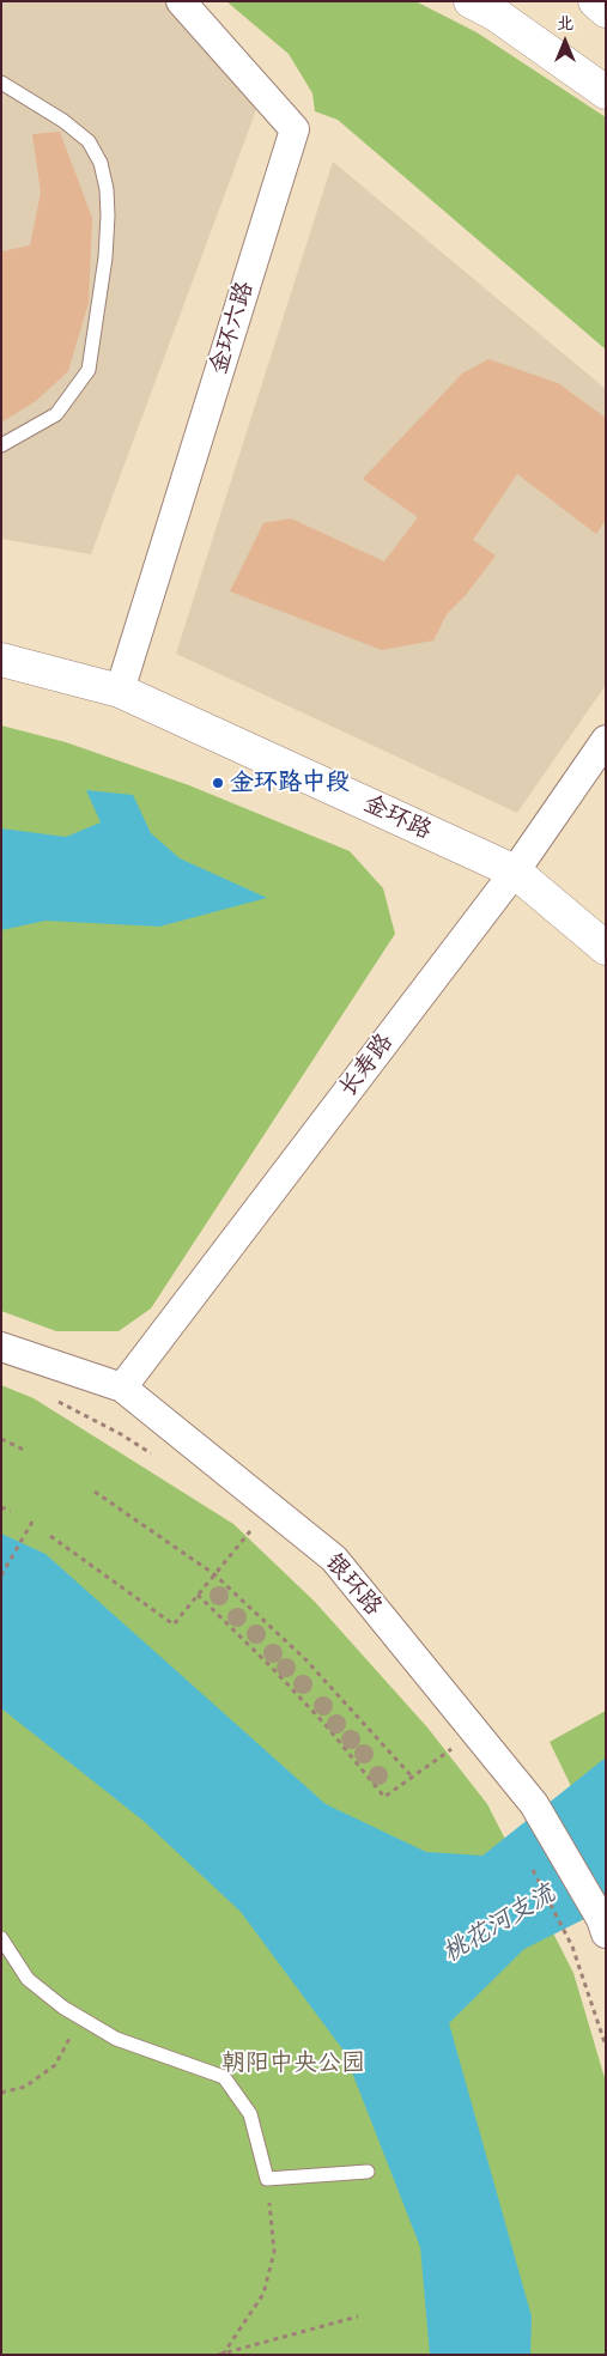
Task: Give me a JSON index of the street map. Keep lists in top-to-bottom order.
{
  "streets": {
    "main road": ["金环路"],
    "street": ["金环六路", "长寿路", "银环路"]
  },
  "crossings": [
    ["金环六路", "金环路"],
    ["金环路", "长寿路"],
    ["长寿路", "银环路"]
  ],
  "water": ["桃花河支流"],
  "parks": ["朝阳中央公园"],
  "places": ["金环路中段"],
  "north": "top"
}
